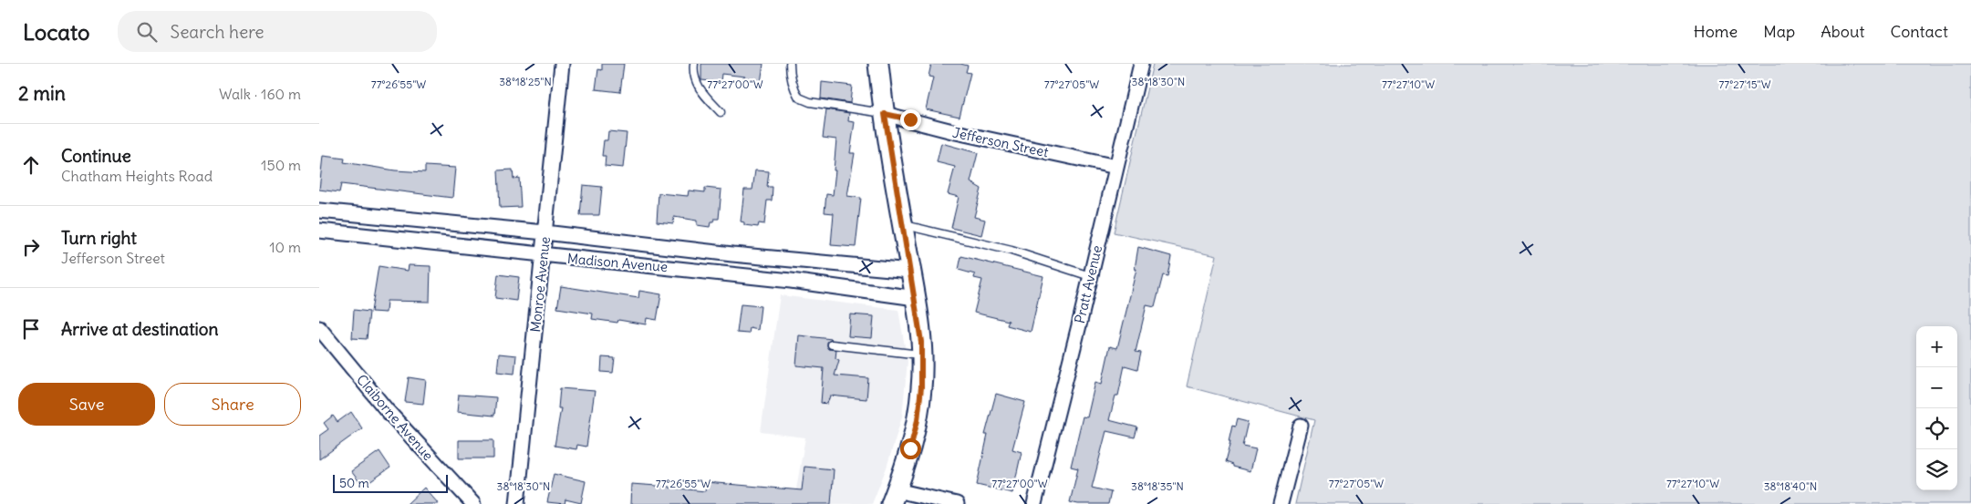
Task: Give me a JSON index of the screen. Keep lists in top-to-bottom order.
{
  "streets": {
    "street": [
      "Jefferson Street",
      "Madison Avenue",
      "Monroe Avenue",
      "Pratt Avenue",
      "Claiborne Avenue"
    ]
  },
  "crossings": [
    ["Jefferson Street", "Pratt Avenue"],
    ["Madison Avenue", "Monroe Avenue"]
  ],
  "scale_bar": "50 m",
  "page": {
    "header": "Locato",
    "search": "Search here",
    "nav": [
      "Home",
      "Map",
      "About",
      "Contact"
    ],
    "heading": ["2 min", "Walk · 160 m"],
    "list": [
      ["Continue", "Chatham Heights Road", "150 m"],
      ["Turn right", "Jefferson Street", "10 m"],
      "Arrive at destination"
    ],
    "map_buttons": ["+", "−"],
    "buttons": ["Save", "Share"],
    "scale": "50 m"
  },
  "coordinates": [
    "38°18'25\"N",
    "38°18'30\"N",
    "77°27'00\"W",
    "77°27'10\"W",
    "77°27'15\"W",
    "77°26'55\"W",
    "77°27'05\"W",
    "38°18'35\"N",
    "38°18'40\"N"
  ]
}
